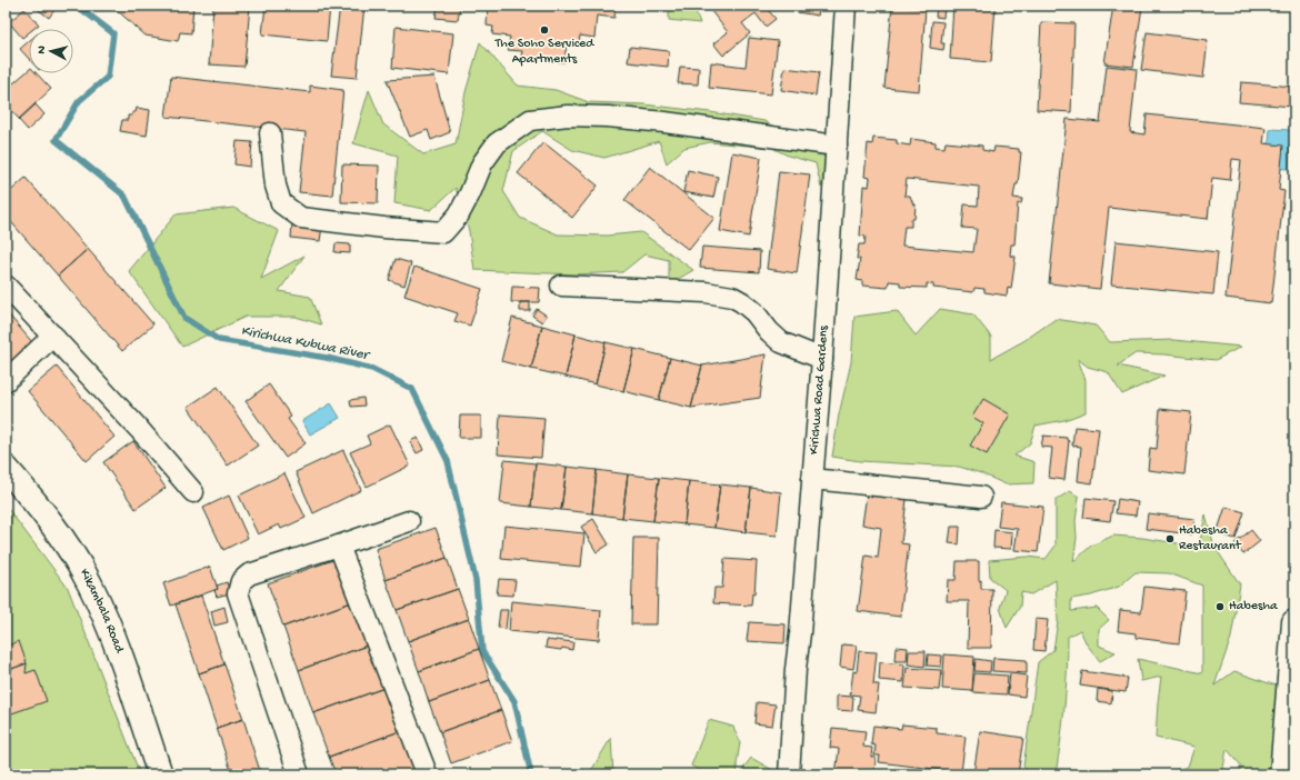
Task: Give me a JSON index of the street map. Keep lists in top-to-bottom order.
{
  "streets": {
    "main road": ["Kikambala Road"],
    "street": ["Kirichwa Road Gardens"]
  },
  "water": ["Kirichwa Kubwa River"],
  "places": ["The Soho Serviced Apartments", "Habesha Restaurant", "Habesha"],
  "north": "left"
}
